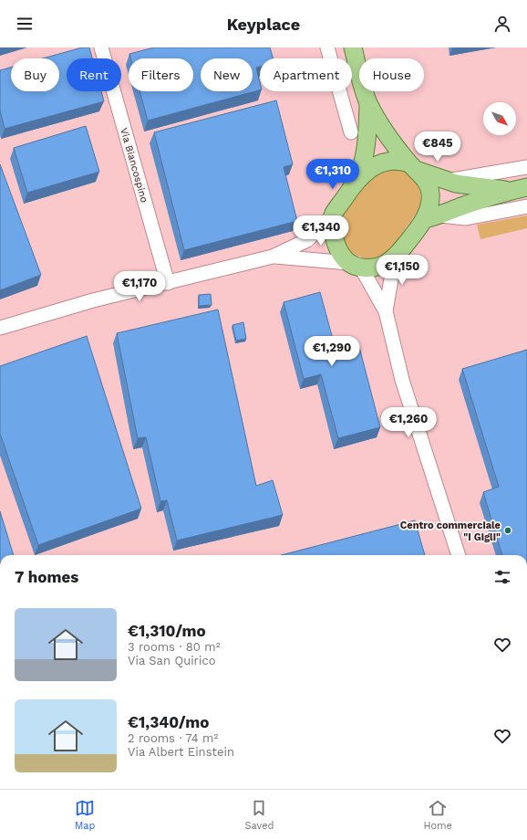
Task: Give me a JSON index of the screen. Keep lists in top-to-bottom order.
{
  "streets": {
    "street": ["Via Biancospino"]
  },
  "places": ["Centro commerciale \"I Gigli\""],
  "north": "bottom right",
  "page": {
    "header": "Keyplace",
    "chip": [
      "Buy",
      "Rent",
      "Filters",
      "New",
      "Apartment",
      "House"
    ],
    "price": [
      "€845",
      "€1,310",
      "€1,340",
      "€1,150",
      "€1,170",
      "€1,290",
      "€1,260"
    ],
    "heading": "7 homes",
    "list": [
      {
        "name": "€1,310/mo",
        "note": "3 rooms · 80 m² · Via San Quirico"
      },
      {
        "name": "€1,340/mo",
        "note": "2 rooms · 74 m² · Via Albert Einstein"
      }
    ],
    "tabs": ["Map", "Saved", "Home"]
  }
}
